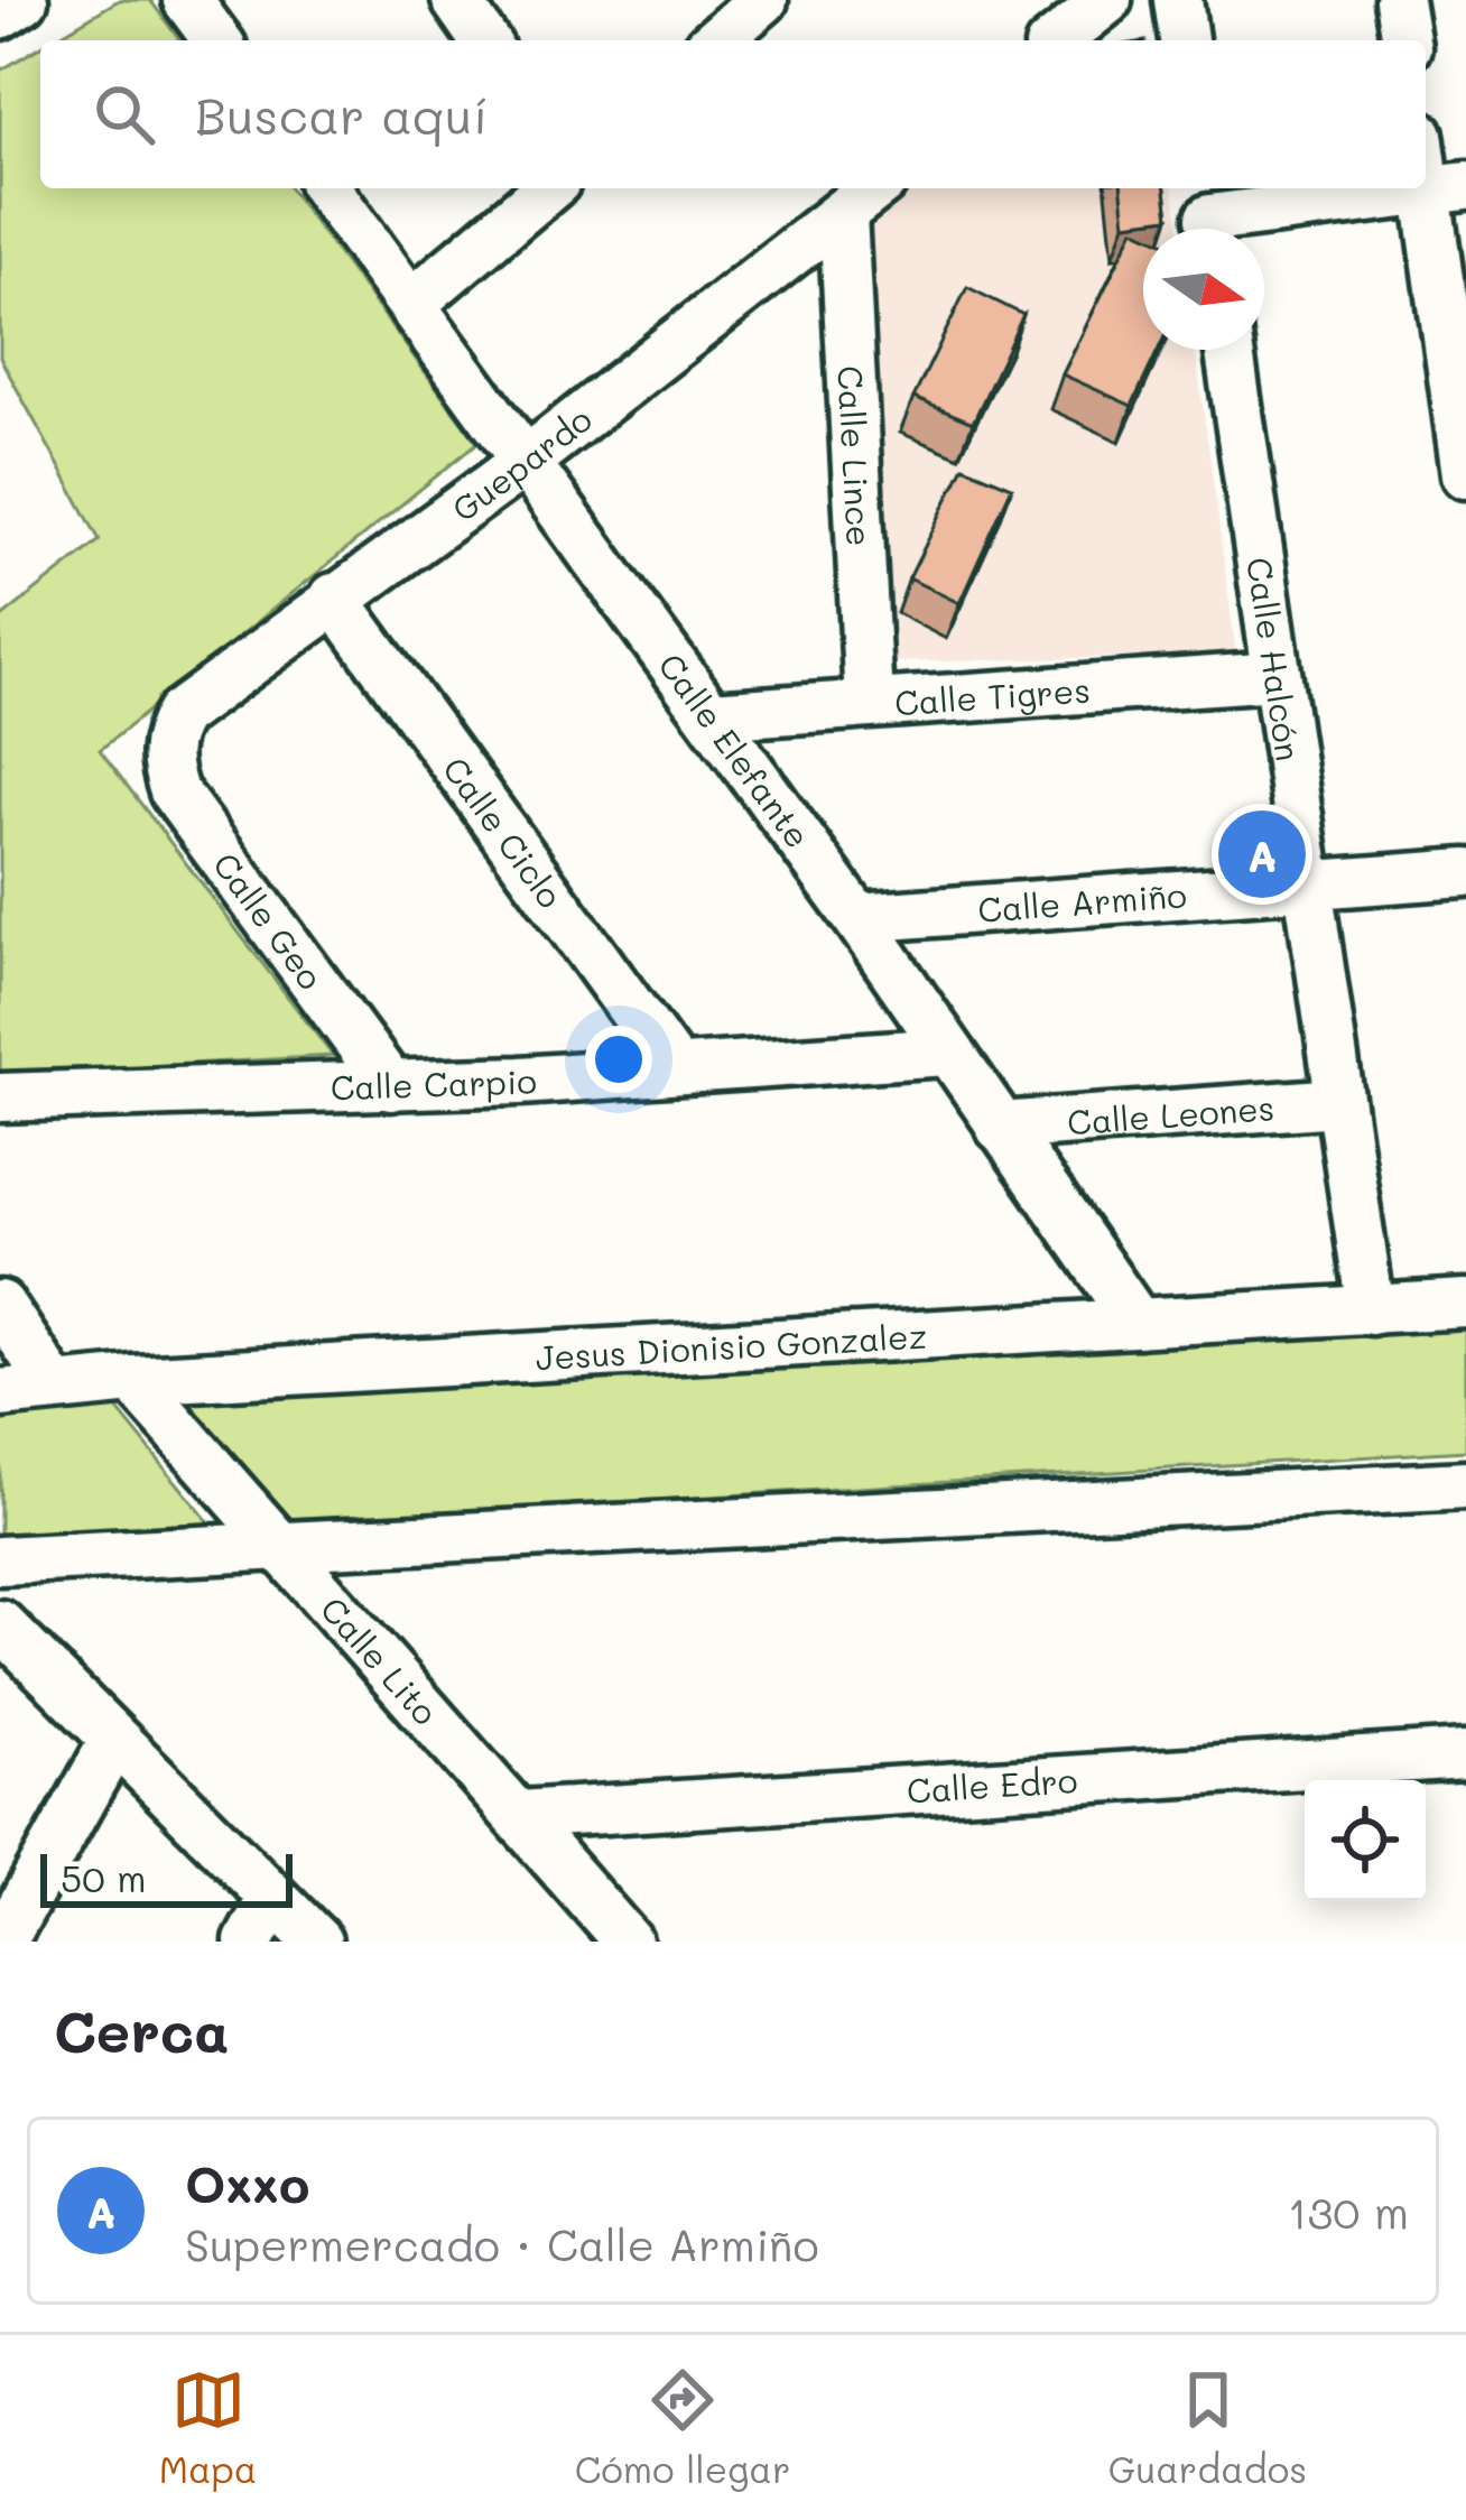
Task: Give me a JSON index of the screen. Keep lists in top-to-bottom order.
{
  "streets": {
    "street": [
      "Calle Lince",
      "Guepardo",
      "Calle Halcón",
      "Calle Tigres",
      "Calle Elefante",
      "Calle Ciclo",
      "Calle Armiño",
      "Calle Geo",
      "Calle Carpio",
      "Calle Leones",
      "Jesus Dionisio Gonzalez",
      "Calle Lito",
      "Calle Edro"
    ]
  },
  "crossings": [
    ["Calle Lince", "Guepardo"],
    ["Calle Lince", "Calle Tigres"],
    ["Guepardo", "Calle Elefante"],
    ["Guepardo", "Calle Ciclo"],
    ["Guepardo", "Calle Geo"],
    ["Calle Halcón", "Calle Tigres"],
    ["Calle Halcón", "Calle Armiño"],
    ["Calle Halcón", "Calle Leones"],
    ["Calle Halcón", "Jesus Dionisio Gonzalez"],
    ["Calle Tigres", "Calle Elefante"],
    ["Calle Elefante", "Calle Armiño"],
    ["Calle Elefante", "Calle Carpio"],
    ["Calle Elefante", "Calle Leones"],
    ["Calle Elefante", "Jesus Dionisio Gonzalez"],
    ["Calle Ciclo", "Calle Carpio"],
    ["Calle Geo", "Calle Carpio"],
    ["Jesus Dionisio Gonzalez", "Calle Lito"],
    ["Calle Lito", "Calle Edro"]
  ],
  "scale_bar": "50 m",
  "north": "right",
  "page": {
    "search": "Buscar aquí",
    "pins": "A",
    "scale": "50 m",
    "heading": "Cerca",
    "list": [
      {
        "mark": "A",
        "name": "Oxxo",
        "note": "Supermercado · Calle Armiño",
        "value": "130 m"
      }
    ],
    "nav": ["Mapa", "Cómo llegar", "Guardados"]
  }
}
